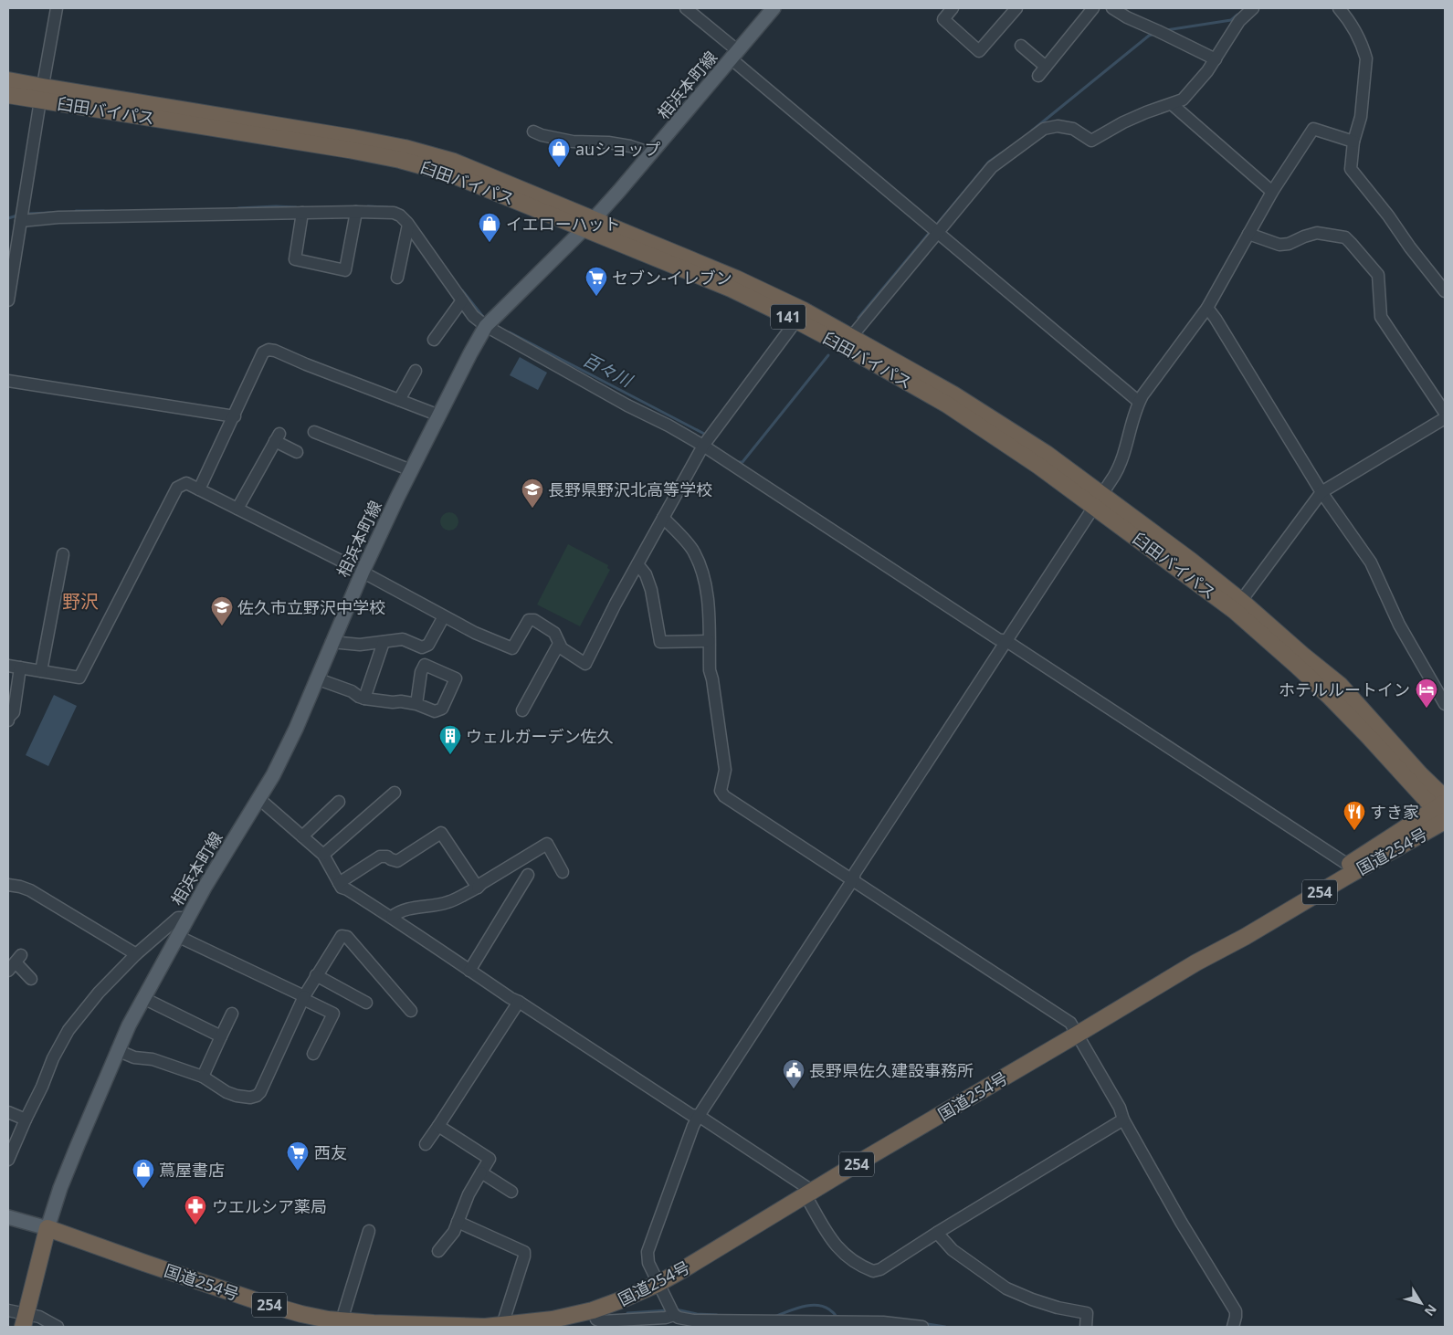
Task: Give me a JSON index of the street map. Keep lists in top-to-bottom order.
{
  "streets": {
    "highway": [
      "臼田バイパス",
      "141",
      "国道254号",
      "254"
    ],
    "main road": ["相浜本町線"]
  },
  "crossings": [
    ["相浜本町線", "臼田バイパス"],
    ["相浜本町線", "国道254号"],
    ["臼田バイパス", "国道254号"]
  ],
  "districts": ["野沢"],
  "water": ["百々川"],
  "places": {
    "shop": ["auショップ", "イエローハット", "蔦屋書店"],
    "supermarket": ["セブン-イレブン", "西友"],
    "school or university": ["長野県野沢北高等学校", "佐久市立野沢中学校"],
    "hotel": ["ホテルルートイン"],
    "building": ["ウェルガーデン佐久"],
    "restaurant": ["すき家"],
    "public building": ["長野県佐久建設事務所"],
    "pharmacy": ["ウエルシア薬局"]
  },
  "north": "bottom right"
}
